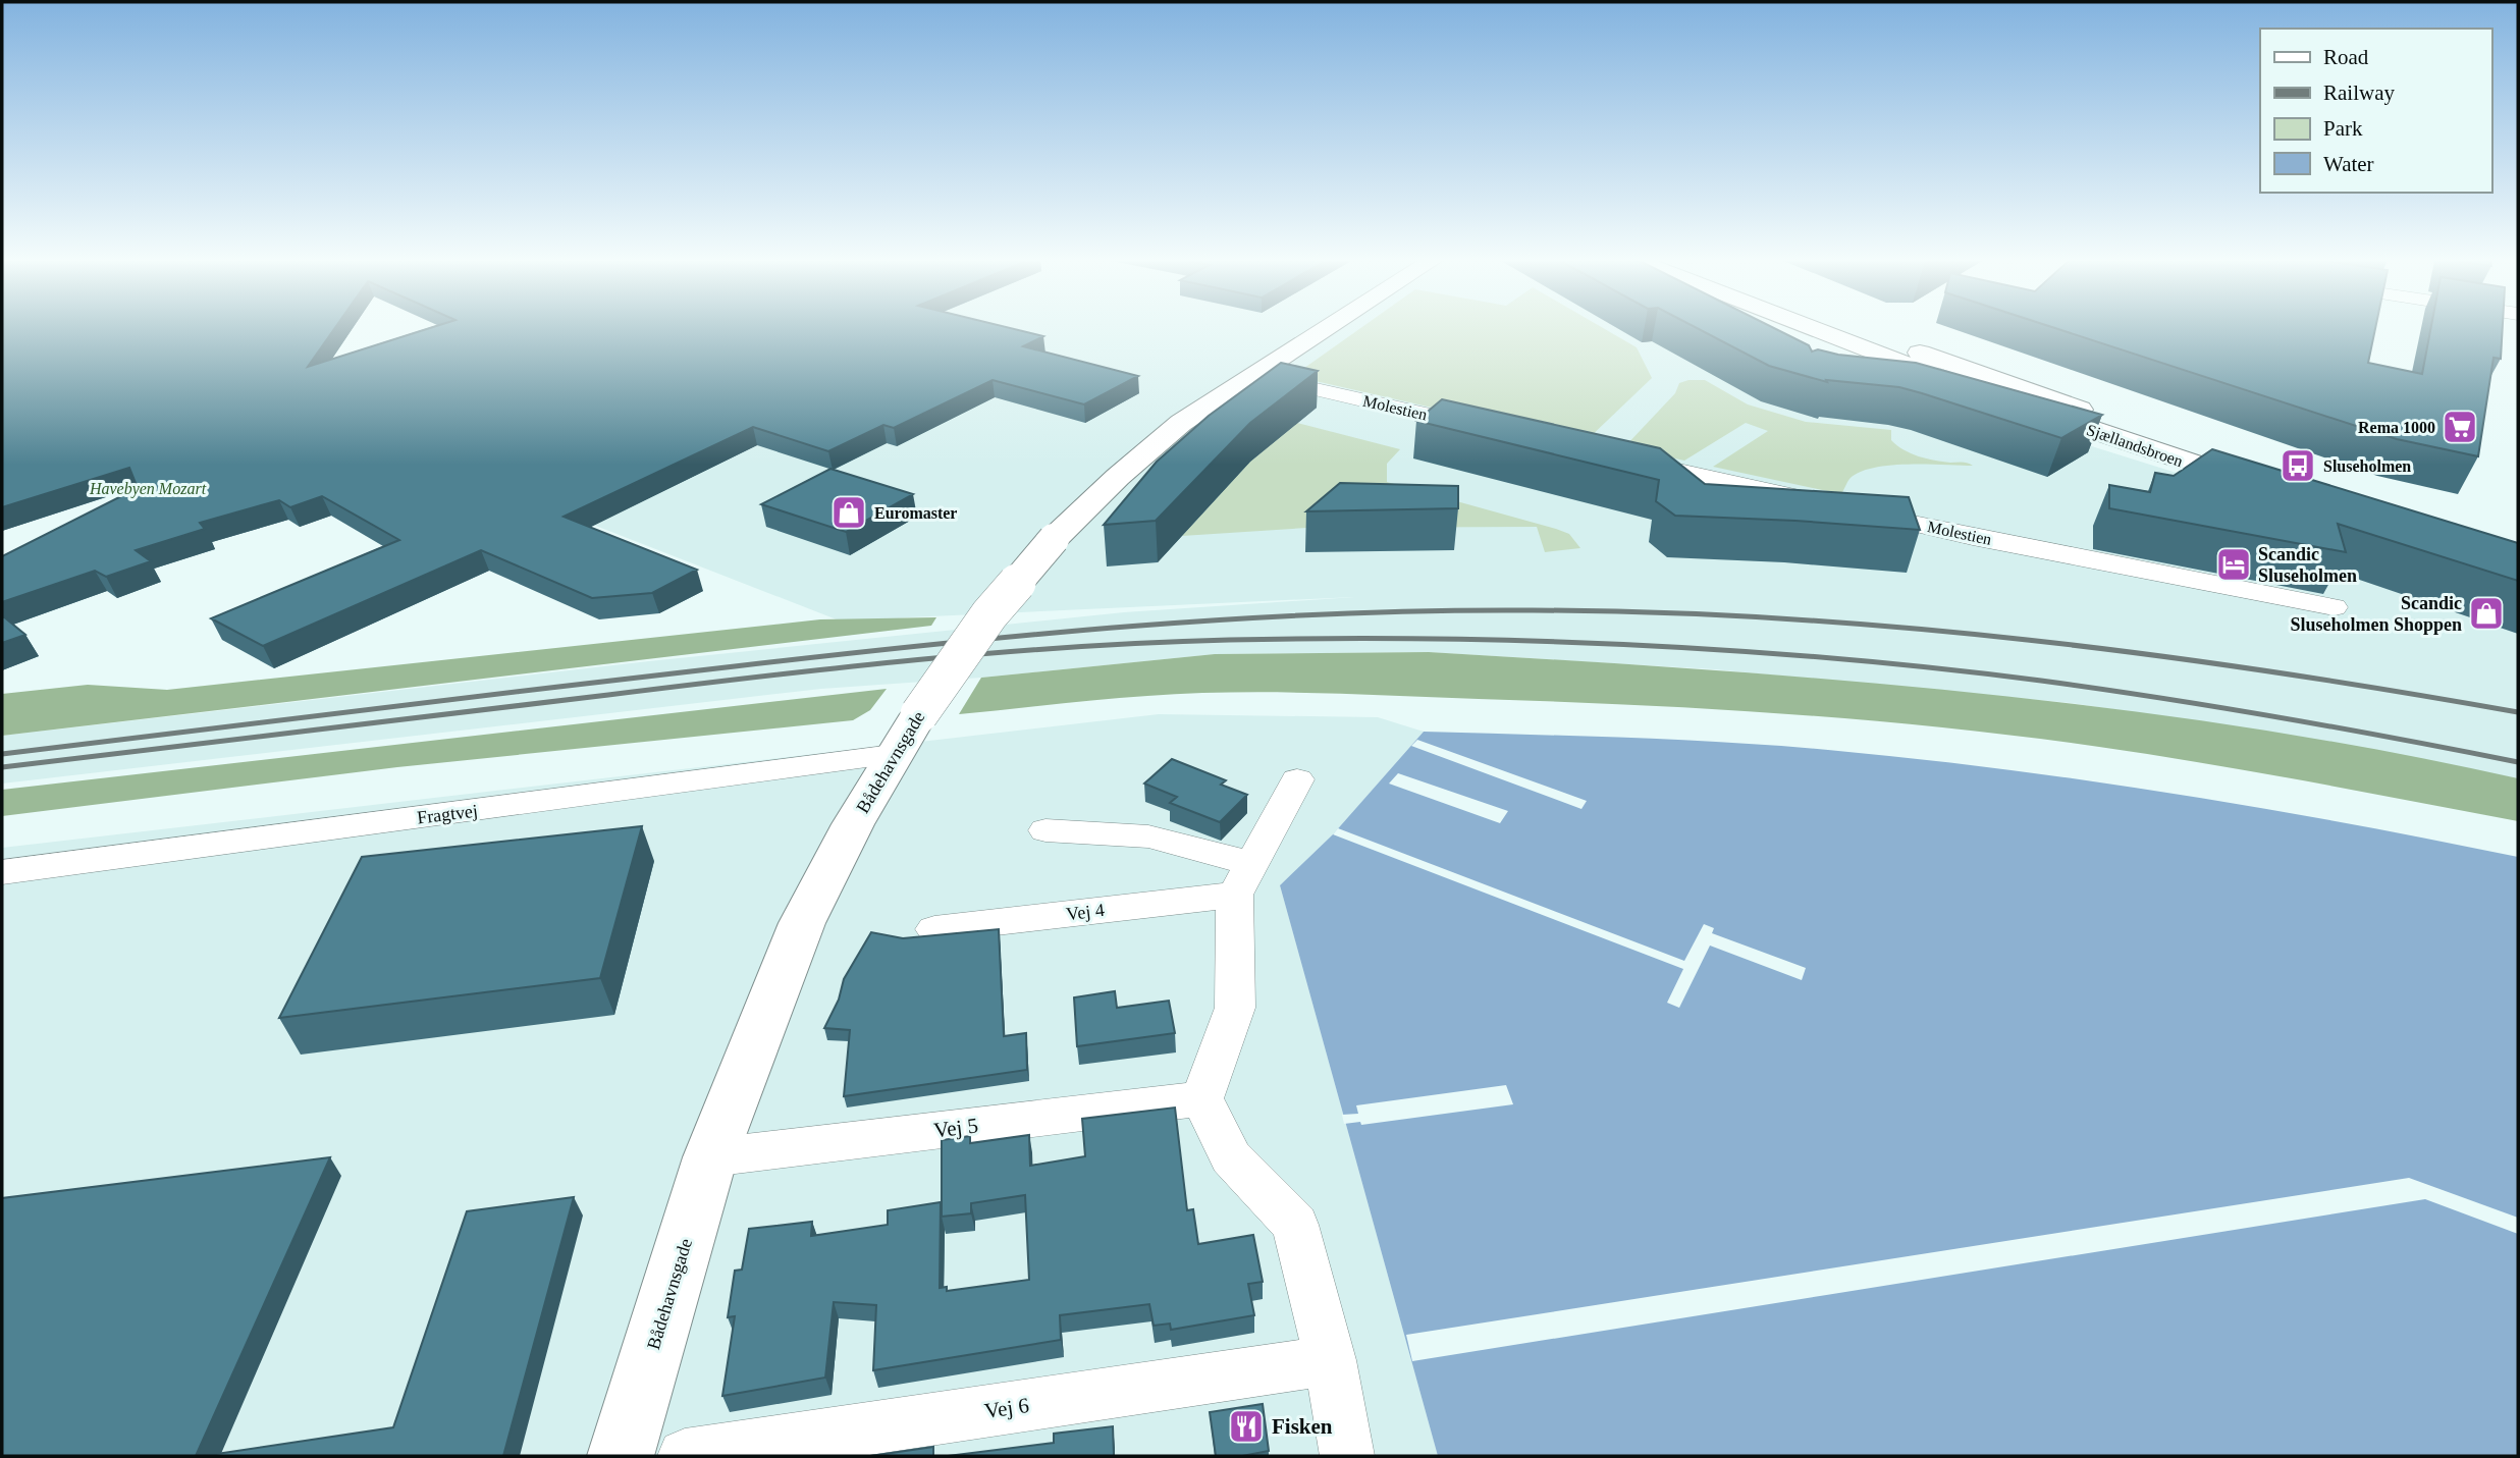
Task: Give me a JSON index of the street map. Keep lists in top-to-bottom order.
{
  "streets": {
    "street": [
      "Molestien",
      "Sjællandsbroen",
      "Bådehavnsgade",
      "Fragtvej",
      "Vej 4",
      "Vej 5",
      "Vej 6"
    ]
  },
  "crossings": [
    ["Molestien", "Bådehavnsgade"],
    ["Bådehavnsgade", "Fragtvej"],
    ["Bådehavnsgade", "Vej 5"]
  ],
  "parks": ["Havebyen Mozart"],
  "places": {
    "supermarket": ["Rema 1000"],
    "bus stop": ["Sluseholmen"],
    "shop": ["Euromaster", "Scandic Sluseholmen Shoppen"],
    "hotel": ["Scandic Sluseholmen"],
    "restaurant": ["Fisken"]
  },
  "legend": [
    "Road",
    "Railway",
    "Park",
    "Water"
  ]
}
